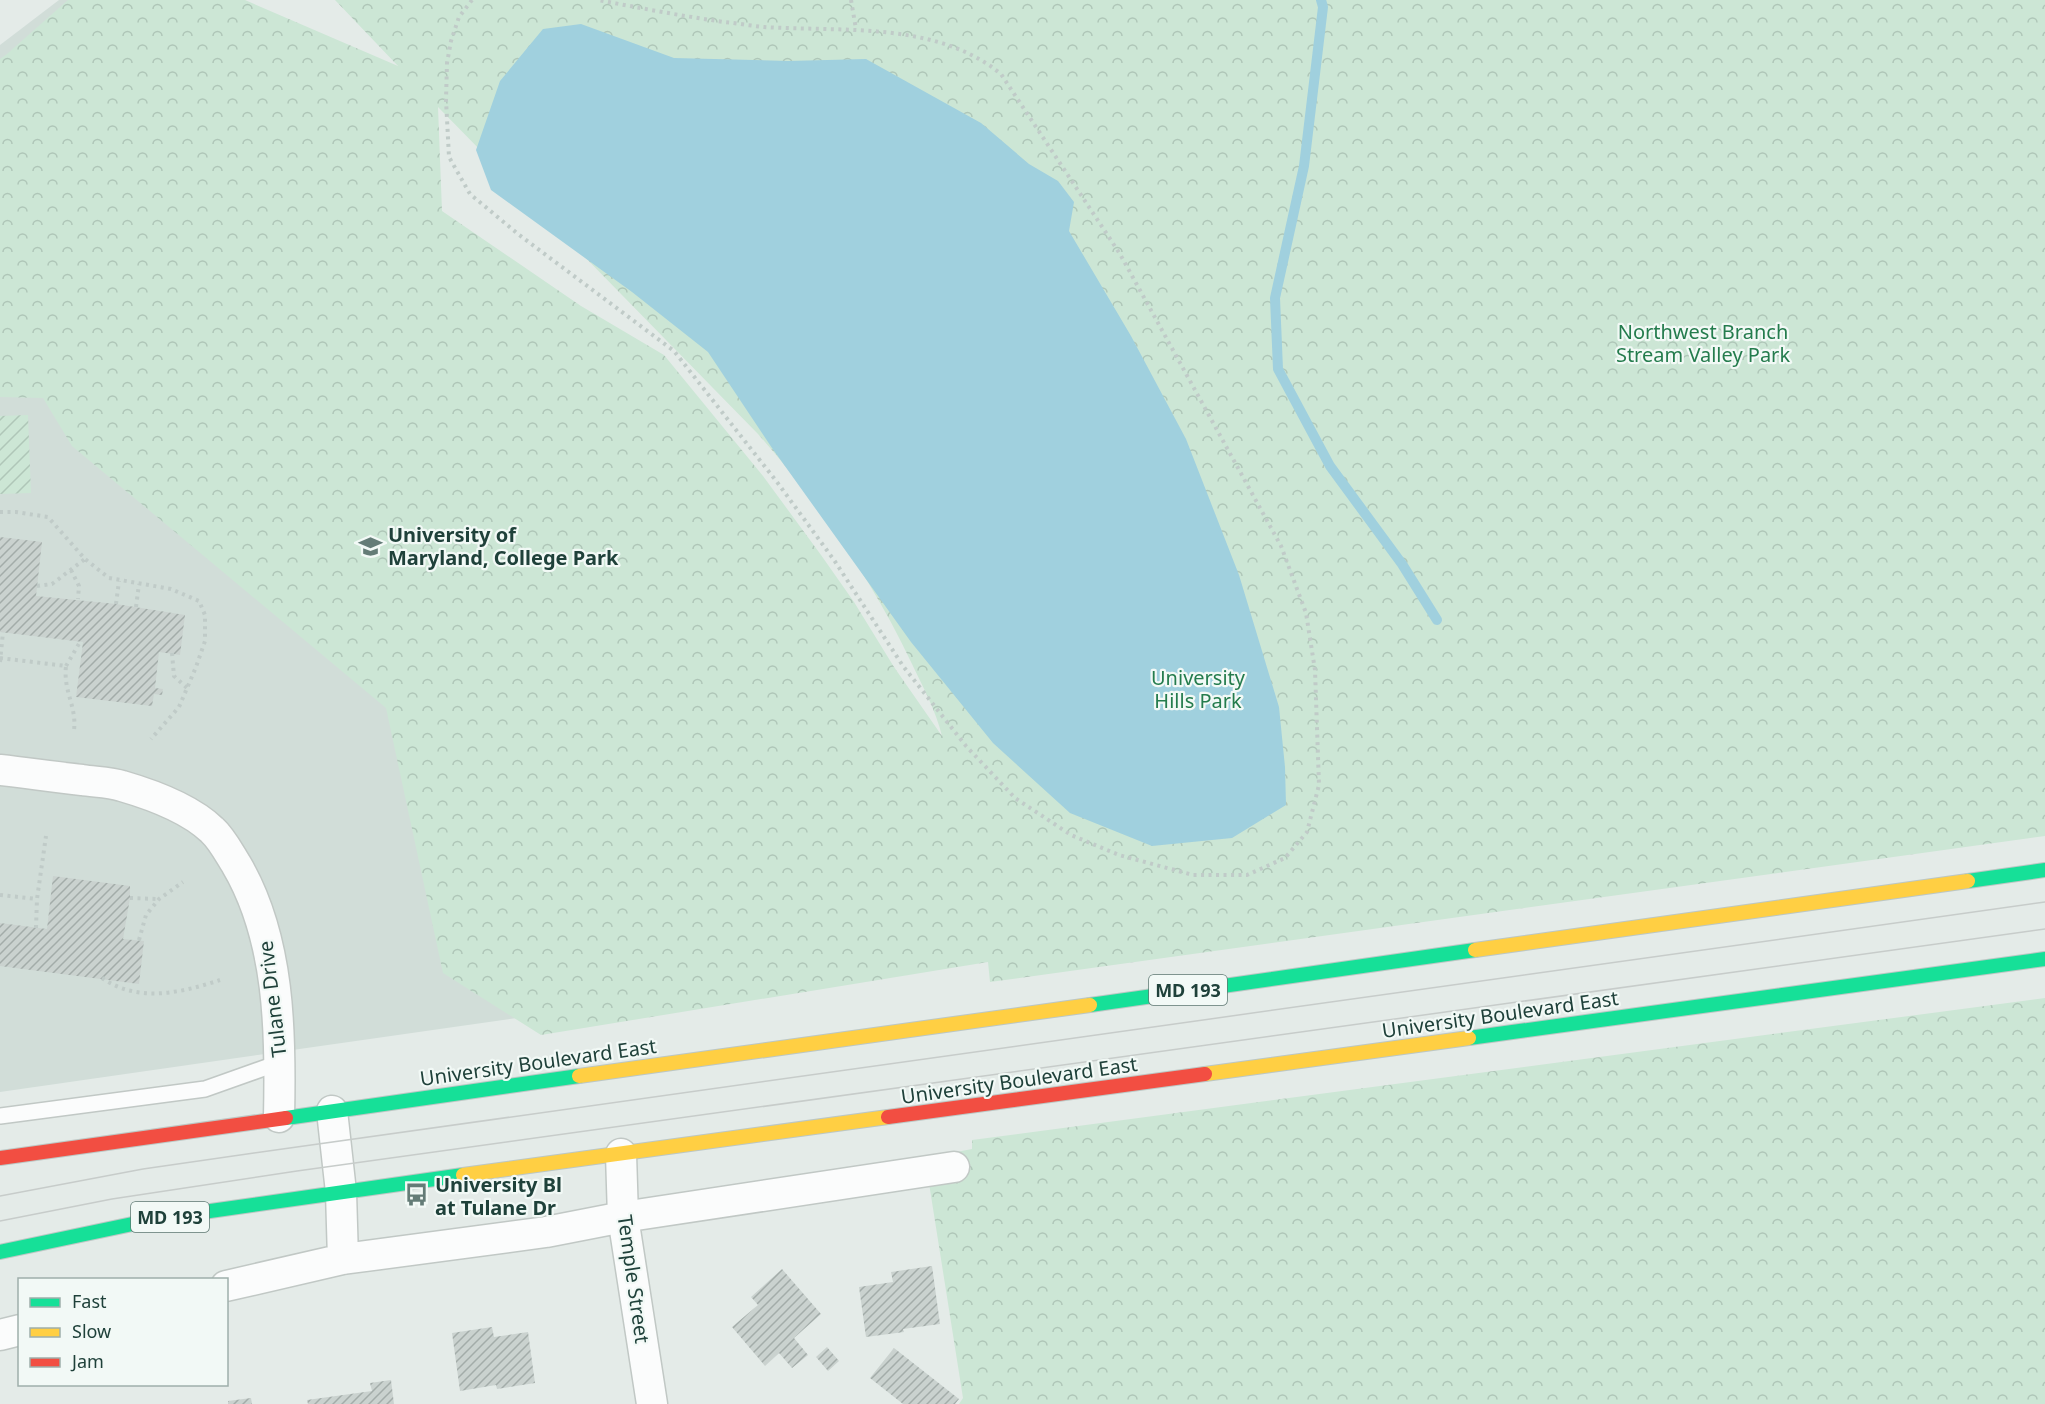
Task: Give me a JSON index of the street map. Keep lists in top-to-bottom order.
{
  "streets": {
    "main road": ["MD 193", "University Boulevard East"],
    "street": ["Tulane Drive", "Temple Street"]
  },
  "crossings": [
    ["Tulane Drive", "University Boulevard East"],
    ["University Boulevard East", "Temple Street"]
  ],
  "parks": ["Northwest Branch Stream Valley Park", "University Hills Park"],
  "places": {
    "school or university": ["University of Maryland, College Park"],
    "bus stop": ["University Bl at Tulane Dr"]
  },
  "legend": ["Fast", "Slow", "Jam"]
}
